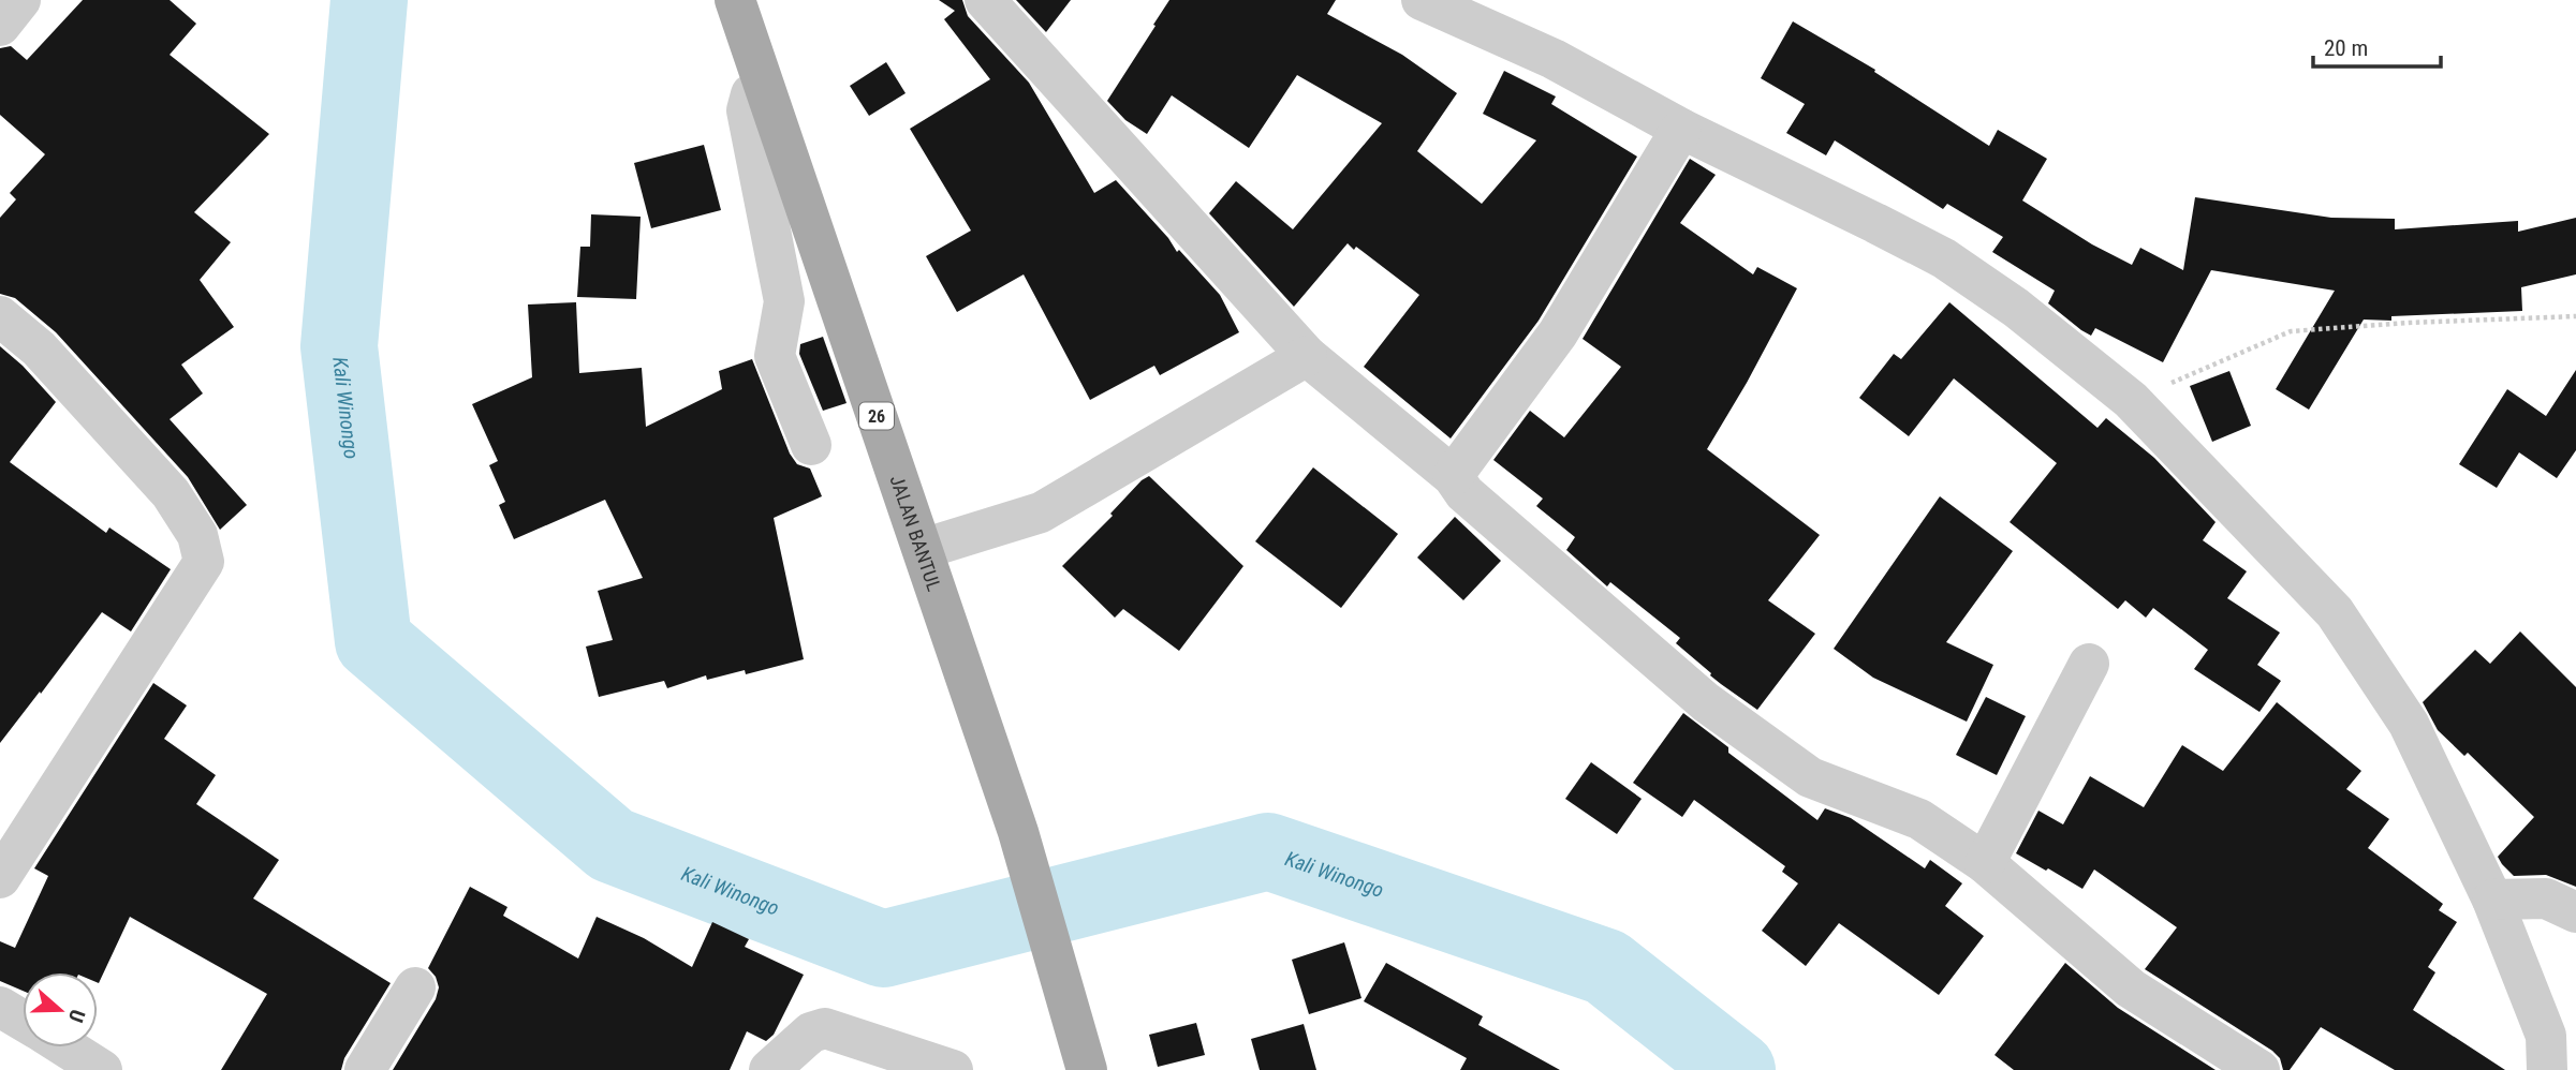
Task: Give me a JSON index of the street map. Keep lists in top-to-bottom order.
{
  "streets": {
    "main road": ["26", "JALAN BANTUL"]
  },
  "water": ["Kali Winongo"],
  "scale_bar": "20 m",
  "north": "right"
}
